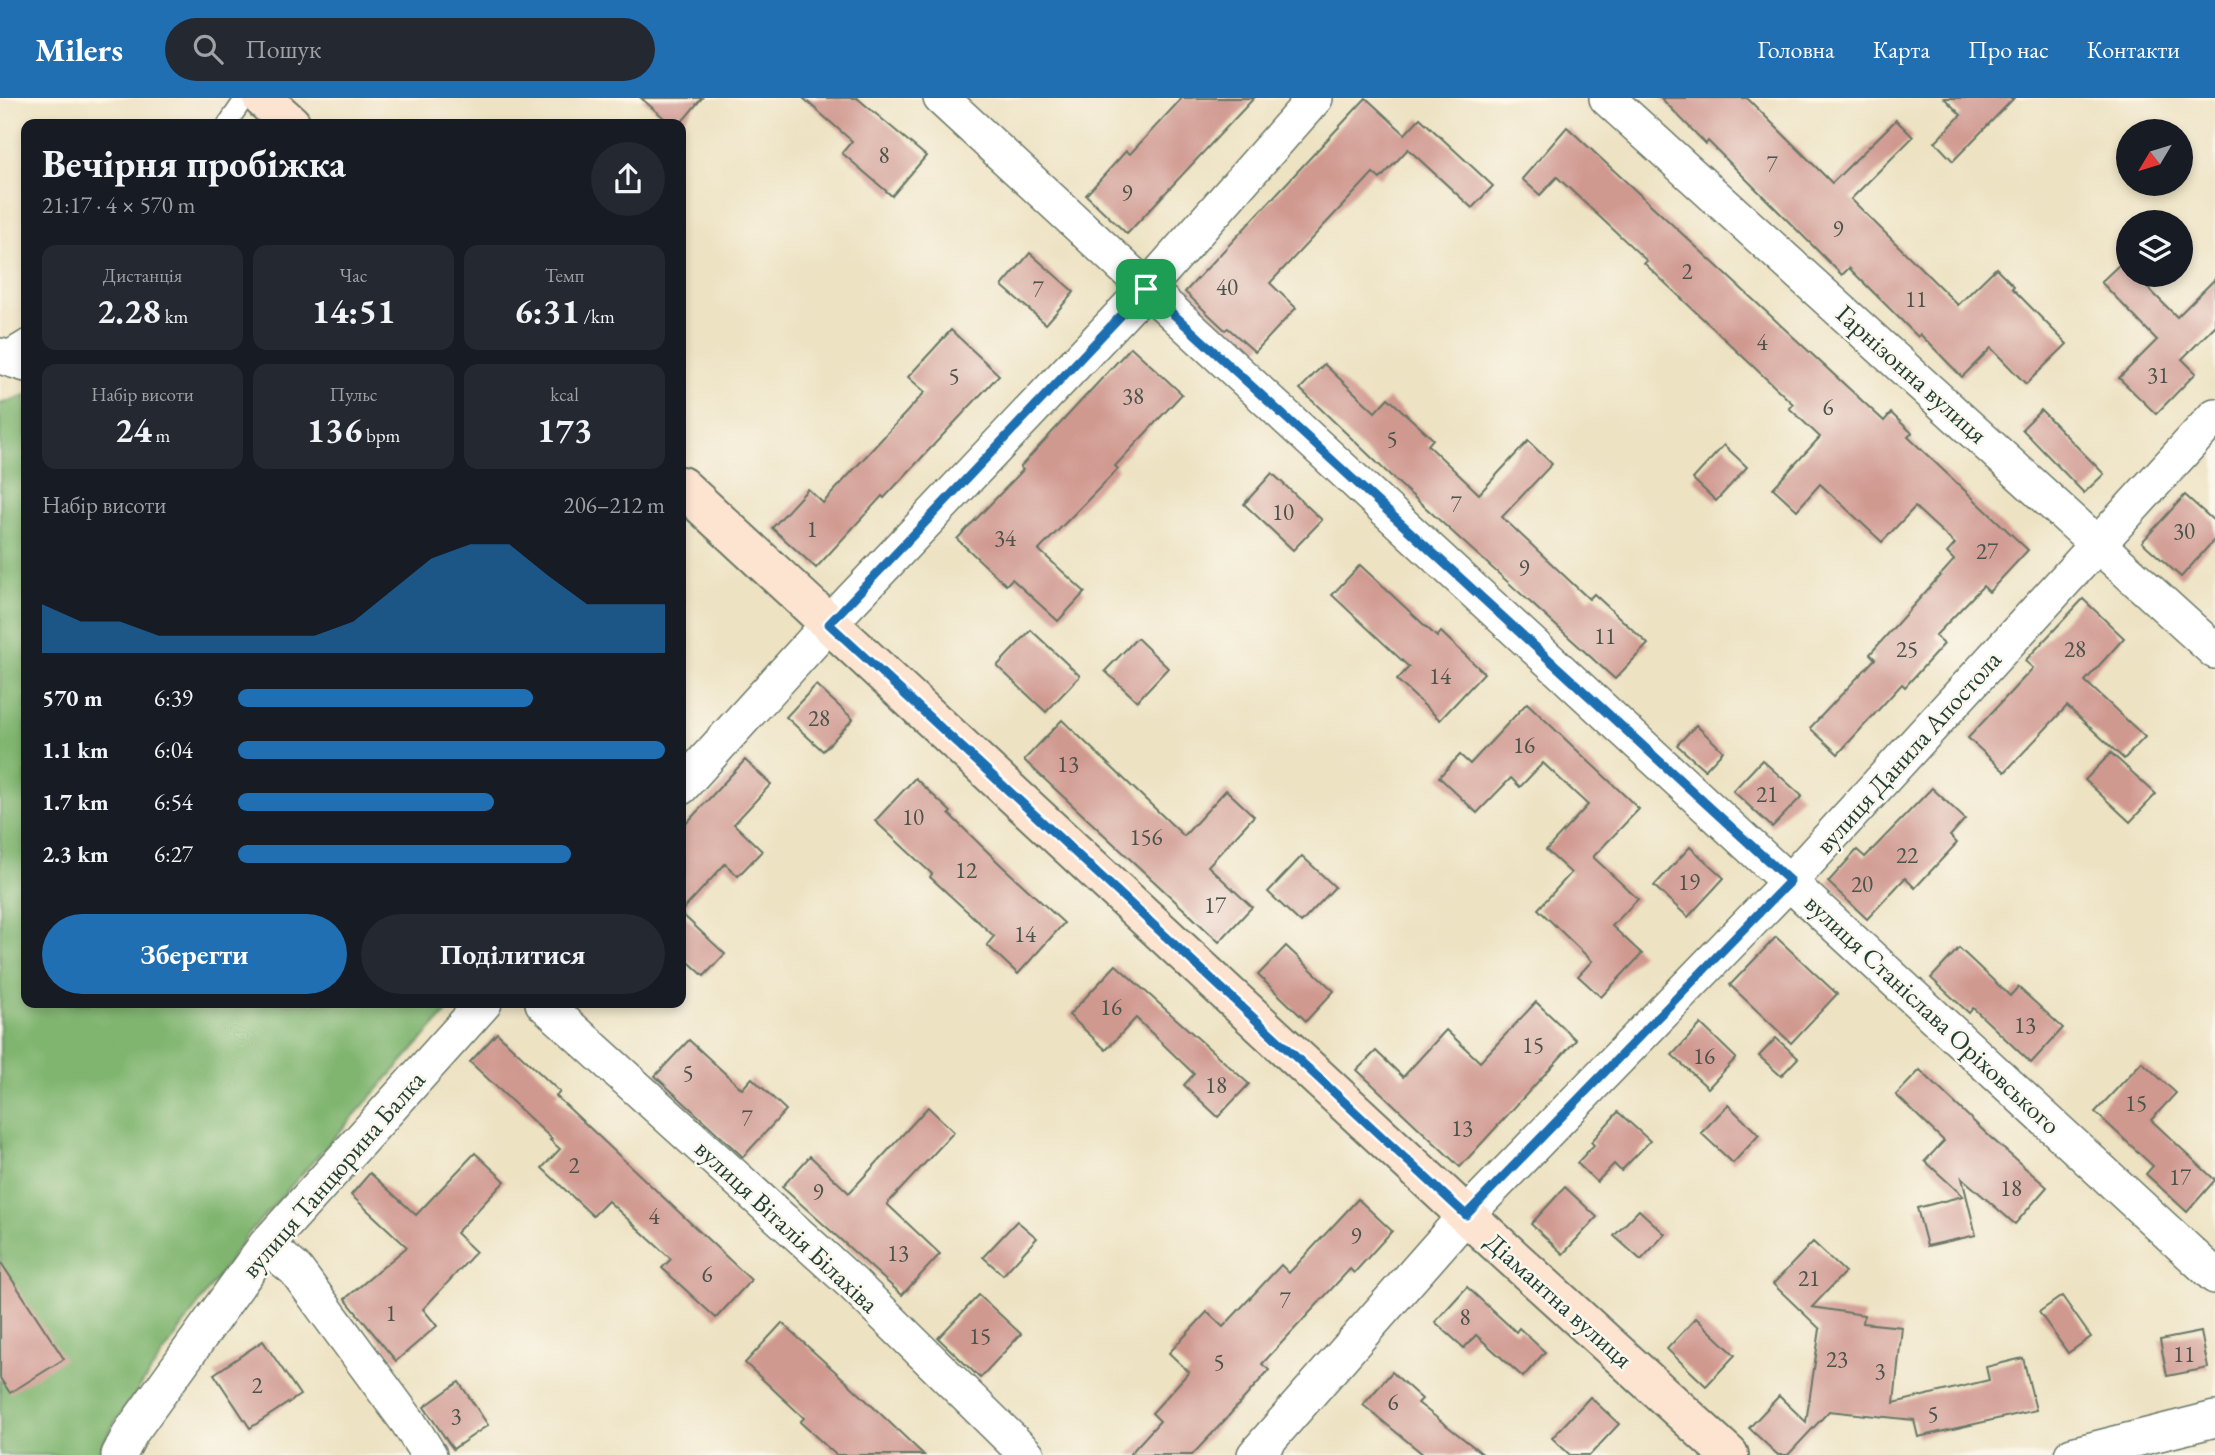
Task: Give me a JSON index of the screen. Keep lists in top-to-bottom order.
{
  "streets": {
    "street": [
      "Гарнізонна вулиця",
      "вулиця Данила Апостола",
      "вулиця Станіслава Оріховського",
      "вулиця Танцюрина Балка",
      "вулиця Віталія Білахіва",
      "Діамантна вулиця"
    ]
  },
  "crossings": [
    ["Гарнізонна вулиця", "вулиця Данила Апостола"],
    ["вулиця Данила Апостола", "вулиця Станіслава Оріховського"],
    ["вулиця Данила Апостола", "Діамантна вулиця"]
  ],
  "house_numbers": [
    "8",
    "7",
    "9",
    "9",
    "2",
    "40",
    "7",
    "11",
    "4",
    "31",
    "5",
    "38",
    "6",
    "5",
    "7",
    "10",
    "1",
    "30",
    "34",
    "27",
    "9",
    "11",
    "25",
    "28",
    "14",
    "28",
    "16",
    "13",
    "21",
    "10",
    "156",
    "22",
    "12",
    "19",
    "20",
    "17",
    "14",
    "16",
    "13",
    "15",
    "16",
    "5",
    "18",
    "15",
    "7",
    "13",
    "2",
    "17",
    "18",
    "9",
    "4",
    "9",
    "13",
    "6",
    "21",
    "7",
    "1",
    "8",
    "15",
    "11",
    "23",
    "5",
    "3",
    "2",
    "6",
    "5",
    "3"
  ],
  "north": "bottom left",
  "page": {
    "header": "Milers",
    "search": "Пошук",
    "nav": [
      "Головна",
      "Карта",
      "Про нас",
      "Контакти"
    ],
    "heading": ["Вечірня пробіжка", "21:17 · 4 × 570 m"],
    "stats": [
      ["Дистанція", "2.28 km"],
      ["Час", "14:51"],
      ["Темп", "6:31 /km"],
      ["Набір висоти", "24 m"],
      ["Пульс", "136 bpm"],
      ["kcal", "173"]
    ],
    "chart": ["Набір висоти", "206–212 m"],
    "list": [
      {
        "name": "570 m",
        "note": "6:39"
      },
      {
        "name": "1.1 km",
        "note": "6:04"
      },
      {
        "name": "1.7 km",
        "note": "6:54"
      },
      {
        "name": "2.3 km",
        "note": "6:27"
      }
    ],
    "buttons": ["Зберегти", "Поділитися"]
  }
}
